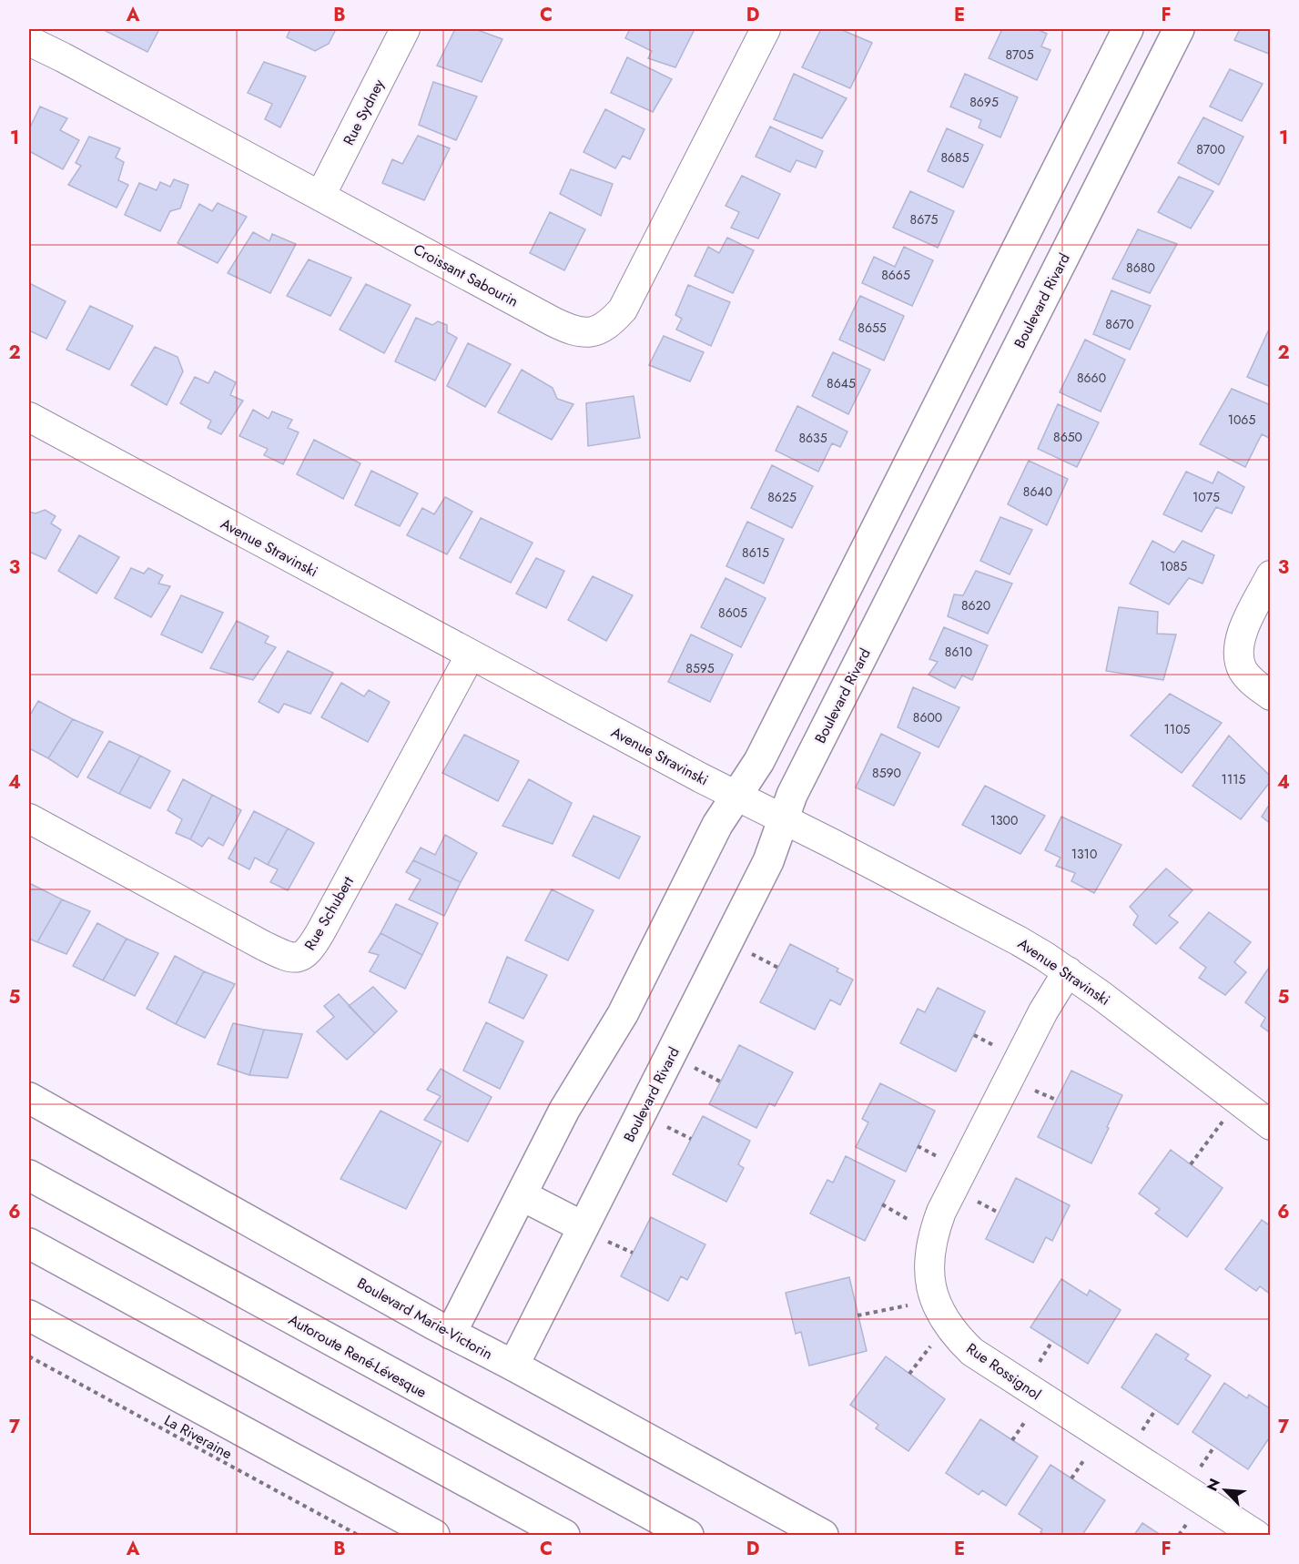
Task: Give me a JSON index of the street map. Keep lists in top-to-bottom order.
{
  "streets": {
    "main road": ["Boulevard Rivard", "Boulevard Marie-Victorin", "Autoroute René-Lévesque"],
    "street": [
      "Rue Sydney",
      "Croissant Sabourin",
      "Avenue Stravinski",
      "Rue Schubert",
      "Rue Rossignol"
    ],
    "path": ["La Riveraine"]
  },
  "crossings": [
    ["Rue Sydney", "Croissant Sabourin"],
    ["Boulevard Rivard", "Avenue Stravinski"],
    ["Boulevard Rivard", "Boulevard Marie-Victorin"],
    ["Avenue Stravinski", "Rue Schubert"],
    ["Avenue Stravinski", "Rue Rossignol"]
  ],
  "house_numbers": [
    "8705",
    "8695",
    "8700",
    "8685",
    "8675",
    "8680",
    "8665",
    "8670",
    "8655",
    "8660",
    "8645",
    "1065",
    "8650",
    "8635",
    "8640",
    "8625",
    "1075",
    "8615",
    "1085",
    "8620",
    "8605",
    "8610",
    "8595",
    "8600",
    "1105",
    "8590",
    "1115",
    "1300",
    "1310"
  ],
  "north": "top left",
  "grid": {
    "columns": [
      "A",
      "B",
      "C",
      "D",
      "E",
      "F"
    ],
    "rows": [
      "1",
      "2",
      "3",
      "4",
      "5",
      "6",
      "7"
    ]
  }
}
